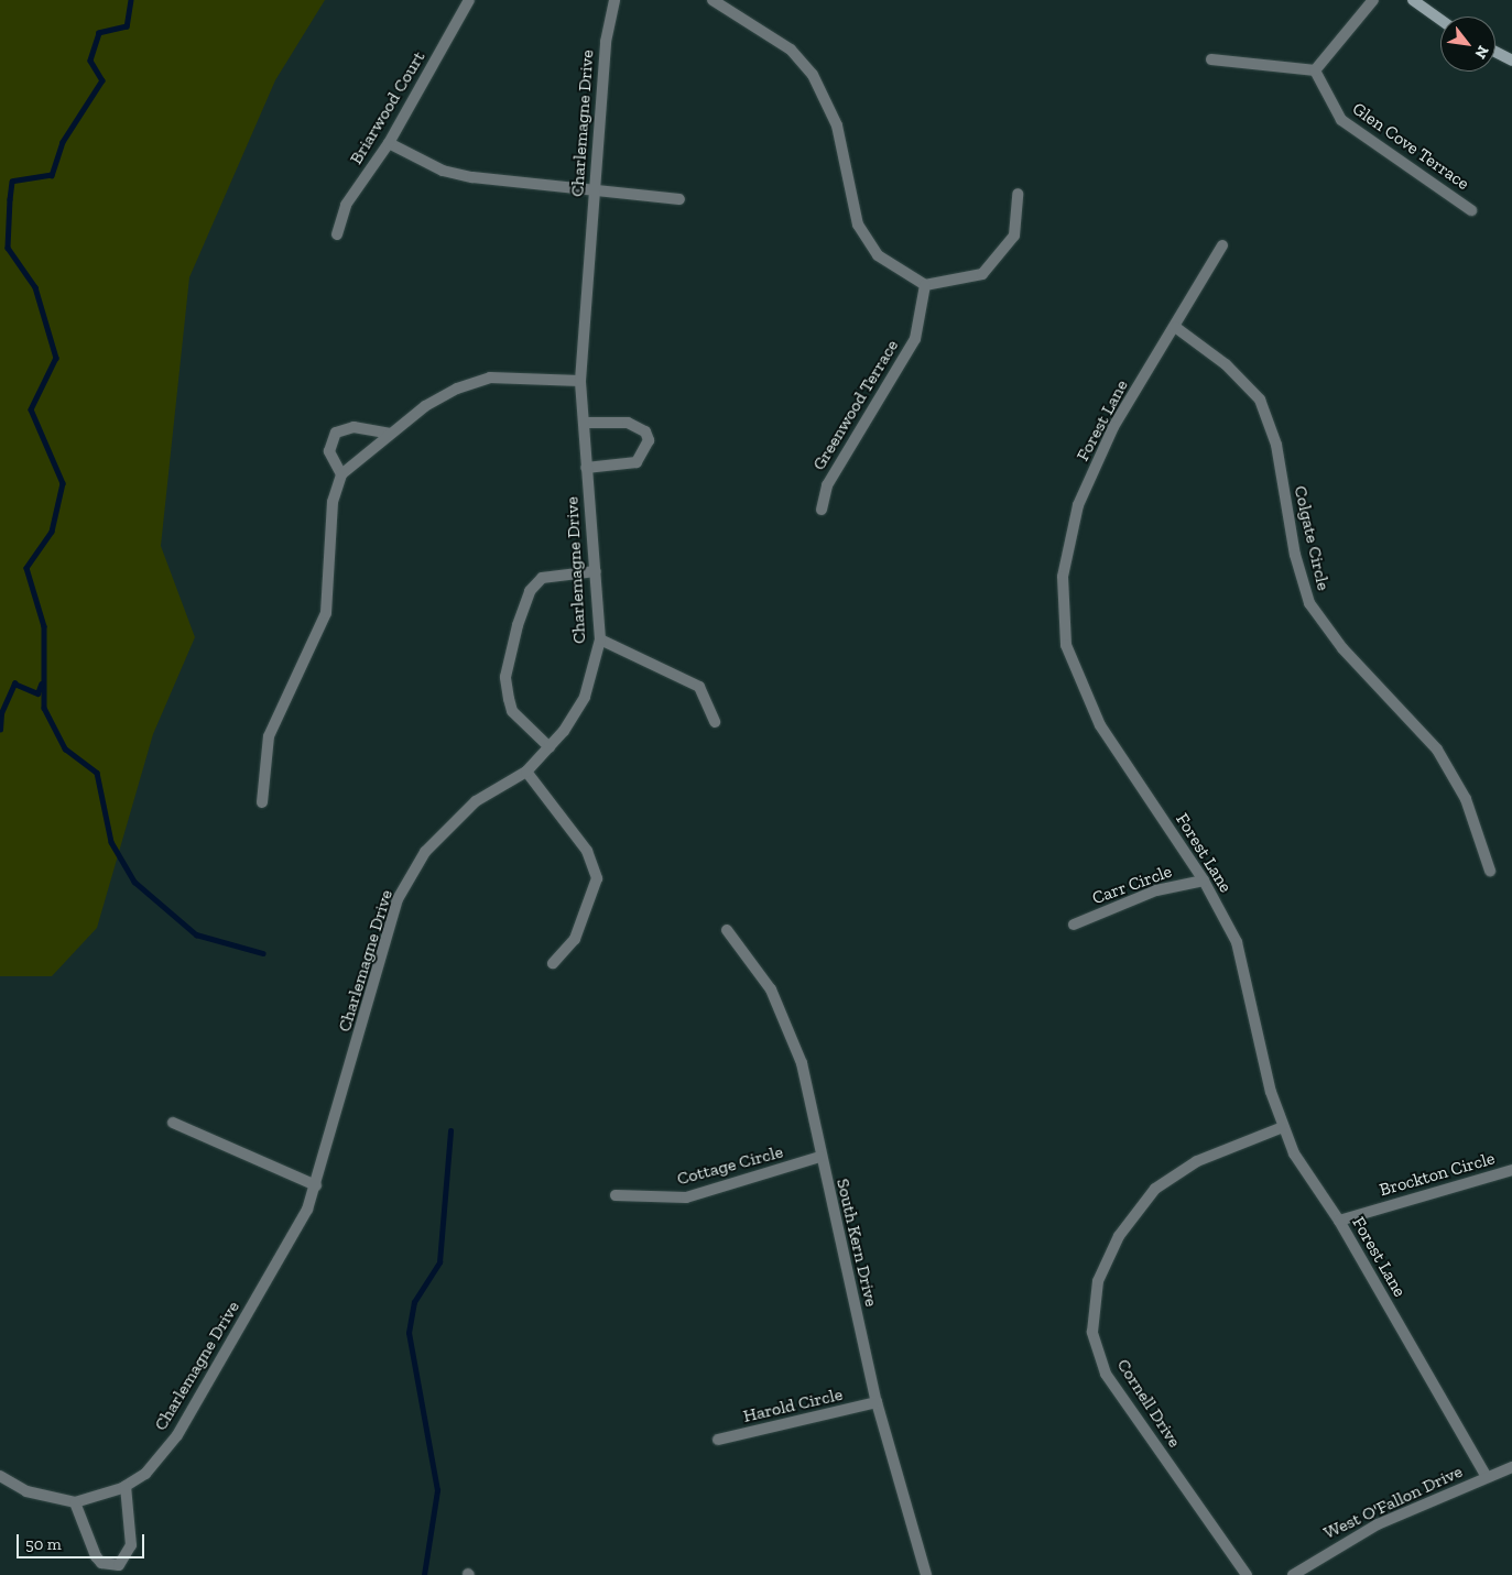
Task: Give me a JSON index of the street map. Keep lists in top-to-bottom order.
{
  "streets": {
    "street": [
      "Briarwood Court",
      "Charlemagne Drive",
      "Glen Cove Terrace",
      "Greenwood Terrace",
      "Forest Lane",
      "Colgate Circle",
      "Carr Circle",
      "Cottage Circle",
      "Brockton Circle",
      "South Kern Drive",
      "Cornell Drive",
      "Harold Circle",
      "West O'Fallon Drive"
    ]
  },
  "crossings": [
    ["Forest Lane", "Colgate Circle"],
    ["Forest Lane", "Carr Circle"],
    ["Forest Lane", "Brockton Circle"],
    ["Forest Lane", "Cornell Drive"],
    ["Forest Lane", "West O'Fallon Drive"],
    ["Cottage Circle", "South Kern Drive"],
    ["South Kern Drive", "Harold Circle"]
  ],
  "scale_bar": "50 m",
  "north": "bottom right"
}
